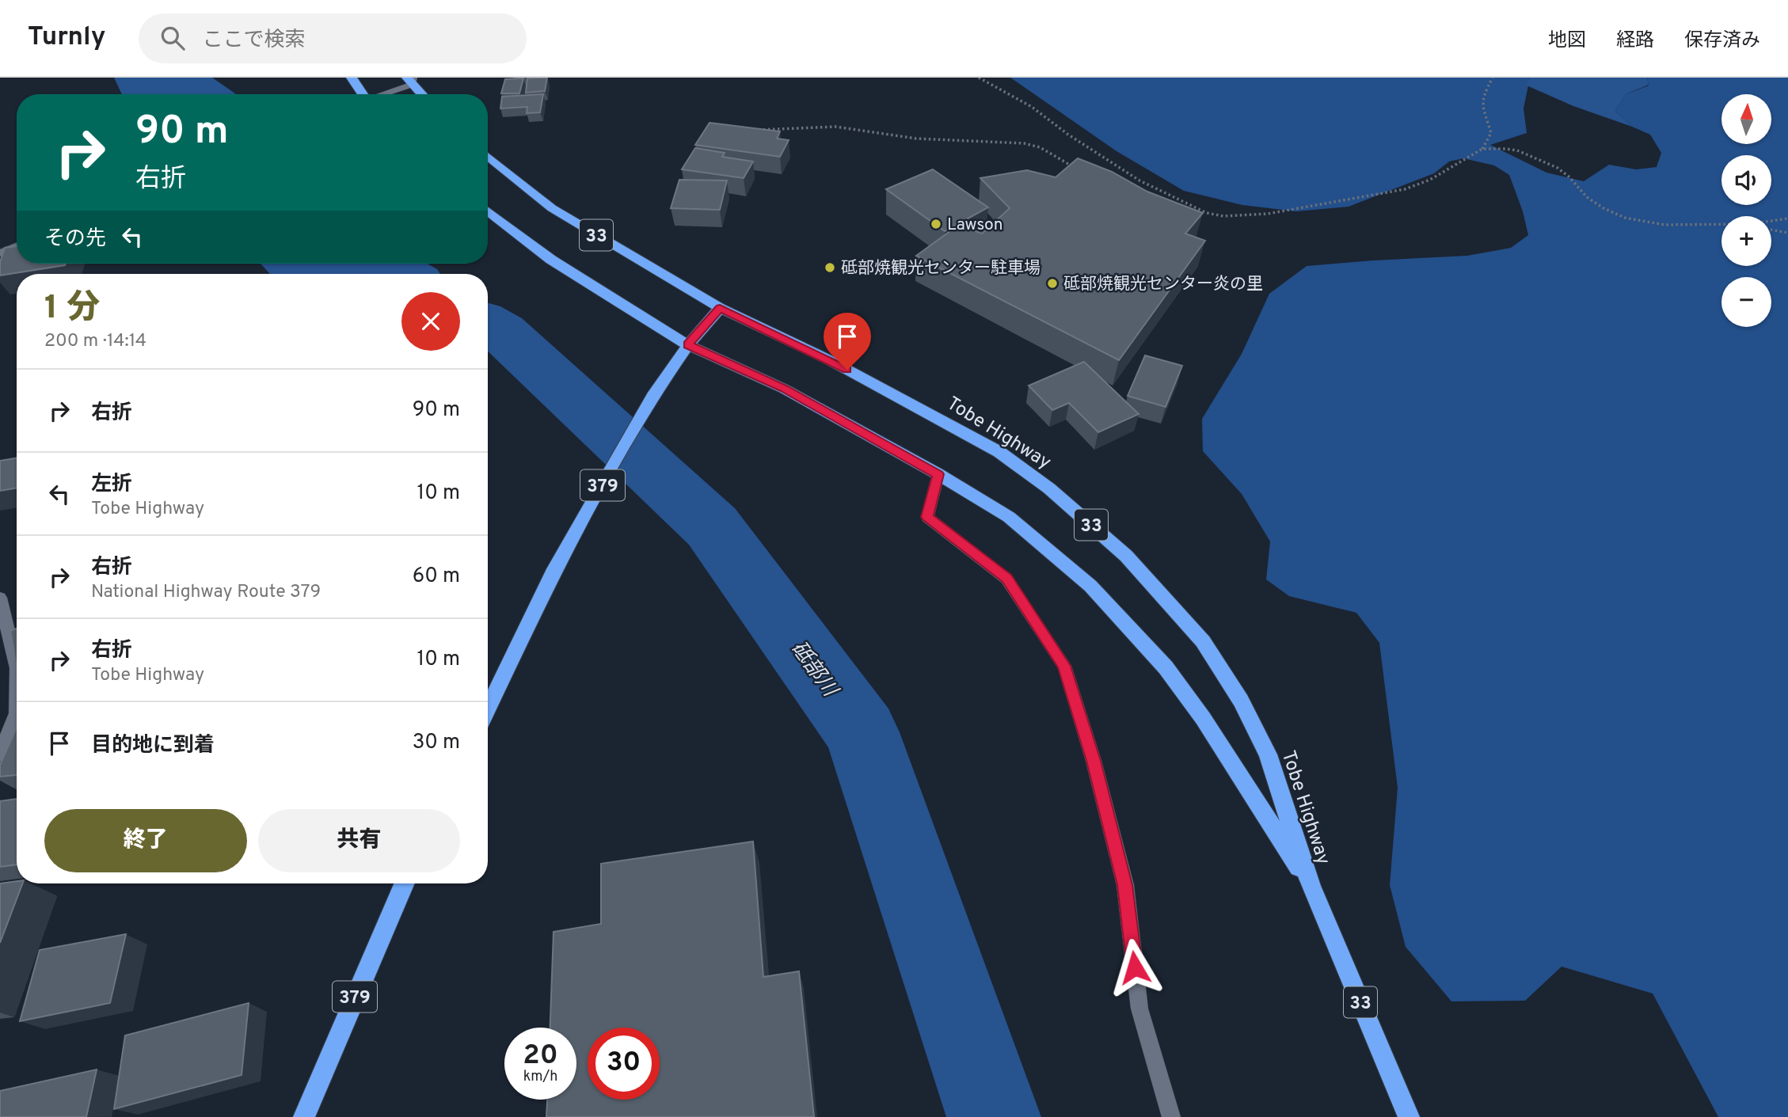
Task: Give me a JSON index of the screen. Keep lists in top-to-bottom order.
{
  "streets": {
    "highway": ["33", "Tobe Highway", "379"]
  },
  "crossings": [
    ["33", "Tobe Highway"],
    ["Tobe Highway", "379"]
  ],
  "water": ["砥部川"],
  "places": ["Lawson", "砥部焼観光センター駐車場", "砥部焼観光センター炎の里"],
  "north": "top",
  "page": {
    "header": "Turnly",
    "search": "ここで検索",
    "nav": ["地図", "経路", "保存済み"],
    "map_buttons": ["+", "−"],
    "turn": ["90 m", "右折"],
    "then": "その先",
    "heading": ["1 分", "200 m · 14:14"],
    "list": [
      {
        "name": "右折",
        "value": "90 m"
      },
      {
        "name": "左折",
        "note": "Tobe Highway",
        "value": "10 m"
      },
      {
        "name": "右折",
        "note": "National Highway Route 379",
        "value": "60 m"
      },
      {
        "name": "右折",
        "note": "Tobe Highway",
        "value": "10 m"
      },
      {
        "name": "目的地に到着",
        "value": "30 m"
      }
    ],
    "buttons": ["終了", "共有"],
    "speed": "20 km/h",
    "limit": "30"
  }
}
